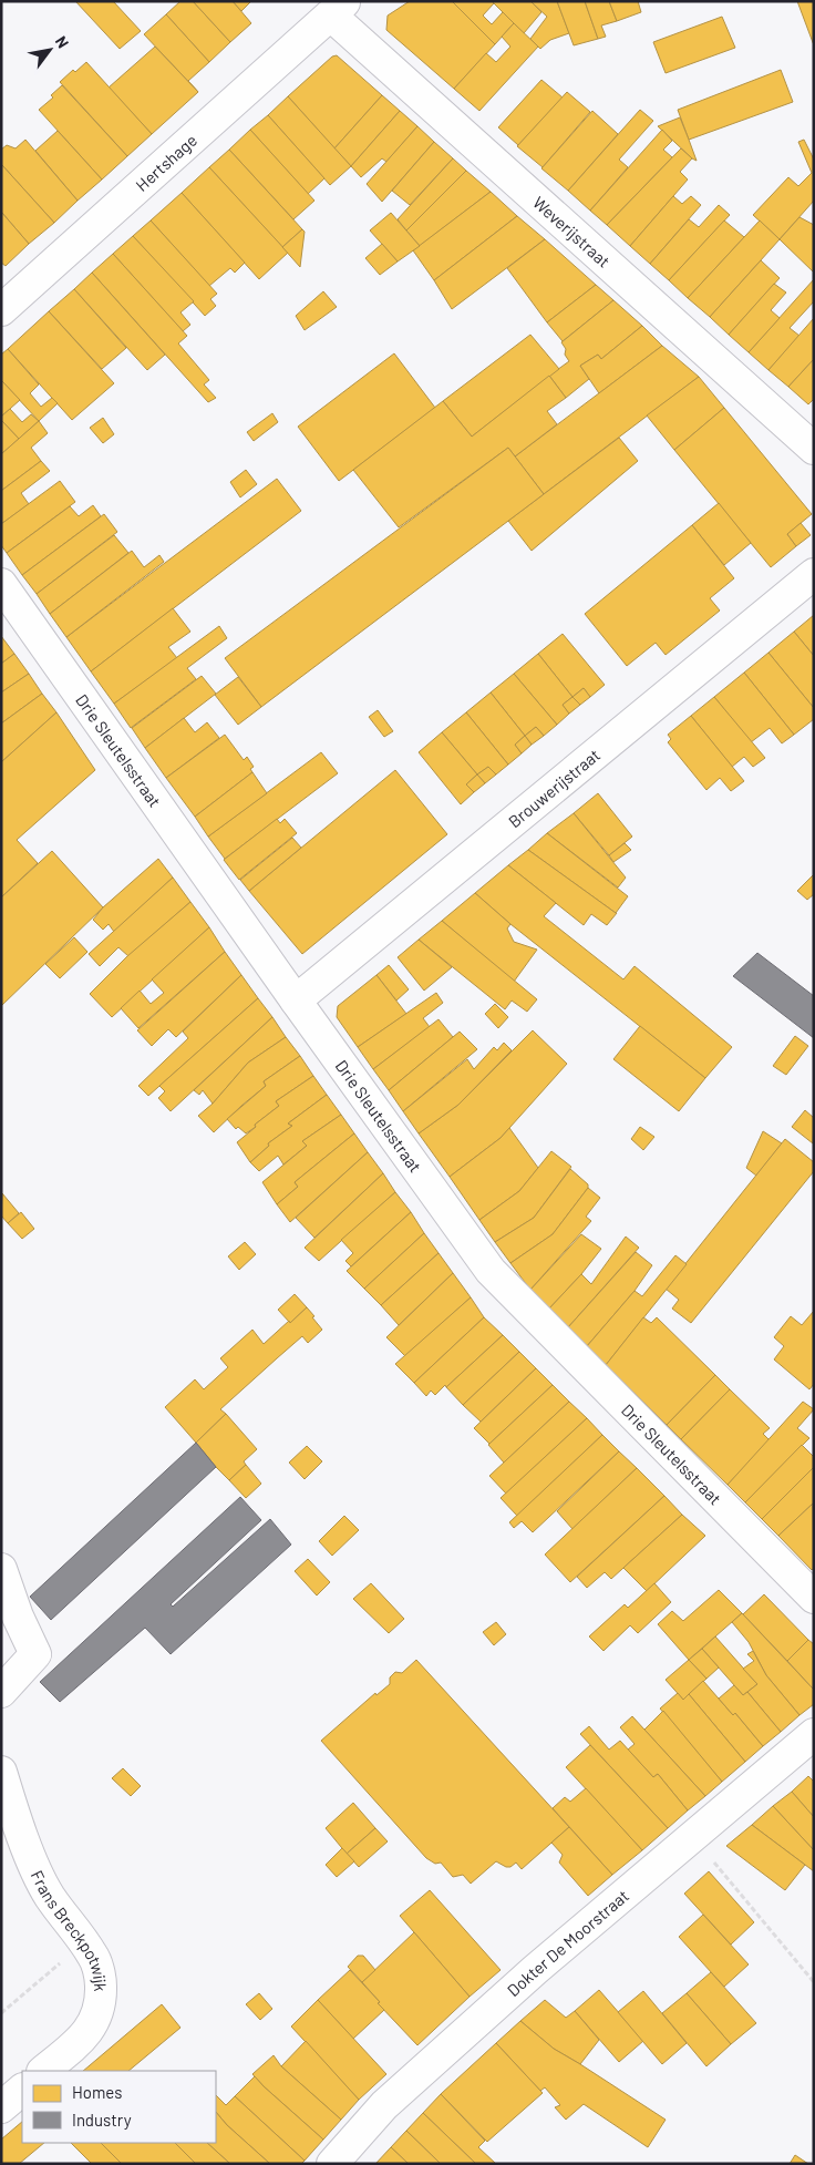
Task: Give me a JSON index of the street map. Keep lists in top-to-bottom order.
{
  "streets": {
    "street": [
      "Hertshage",
      "Weverijstraat",
      "Drie Sleutelsstraat",
      "Brouwerijstraat",
      "Frans Breckpotwijk",
      "Dokter De Moorstraat"
    ]
  },
  "crossings": [
    ["Hertshage", "Weverijstraat"],
    ["Drie Sleutelsstraat", "Brouwerijstraat"]
  ],
  "legend": ["Homes", "Industry"],
  "north": "top right"
}
